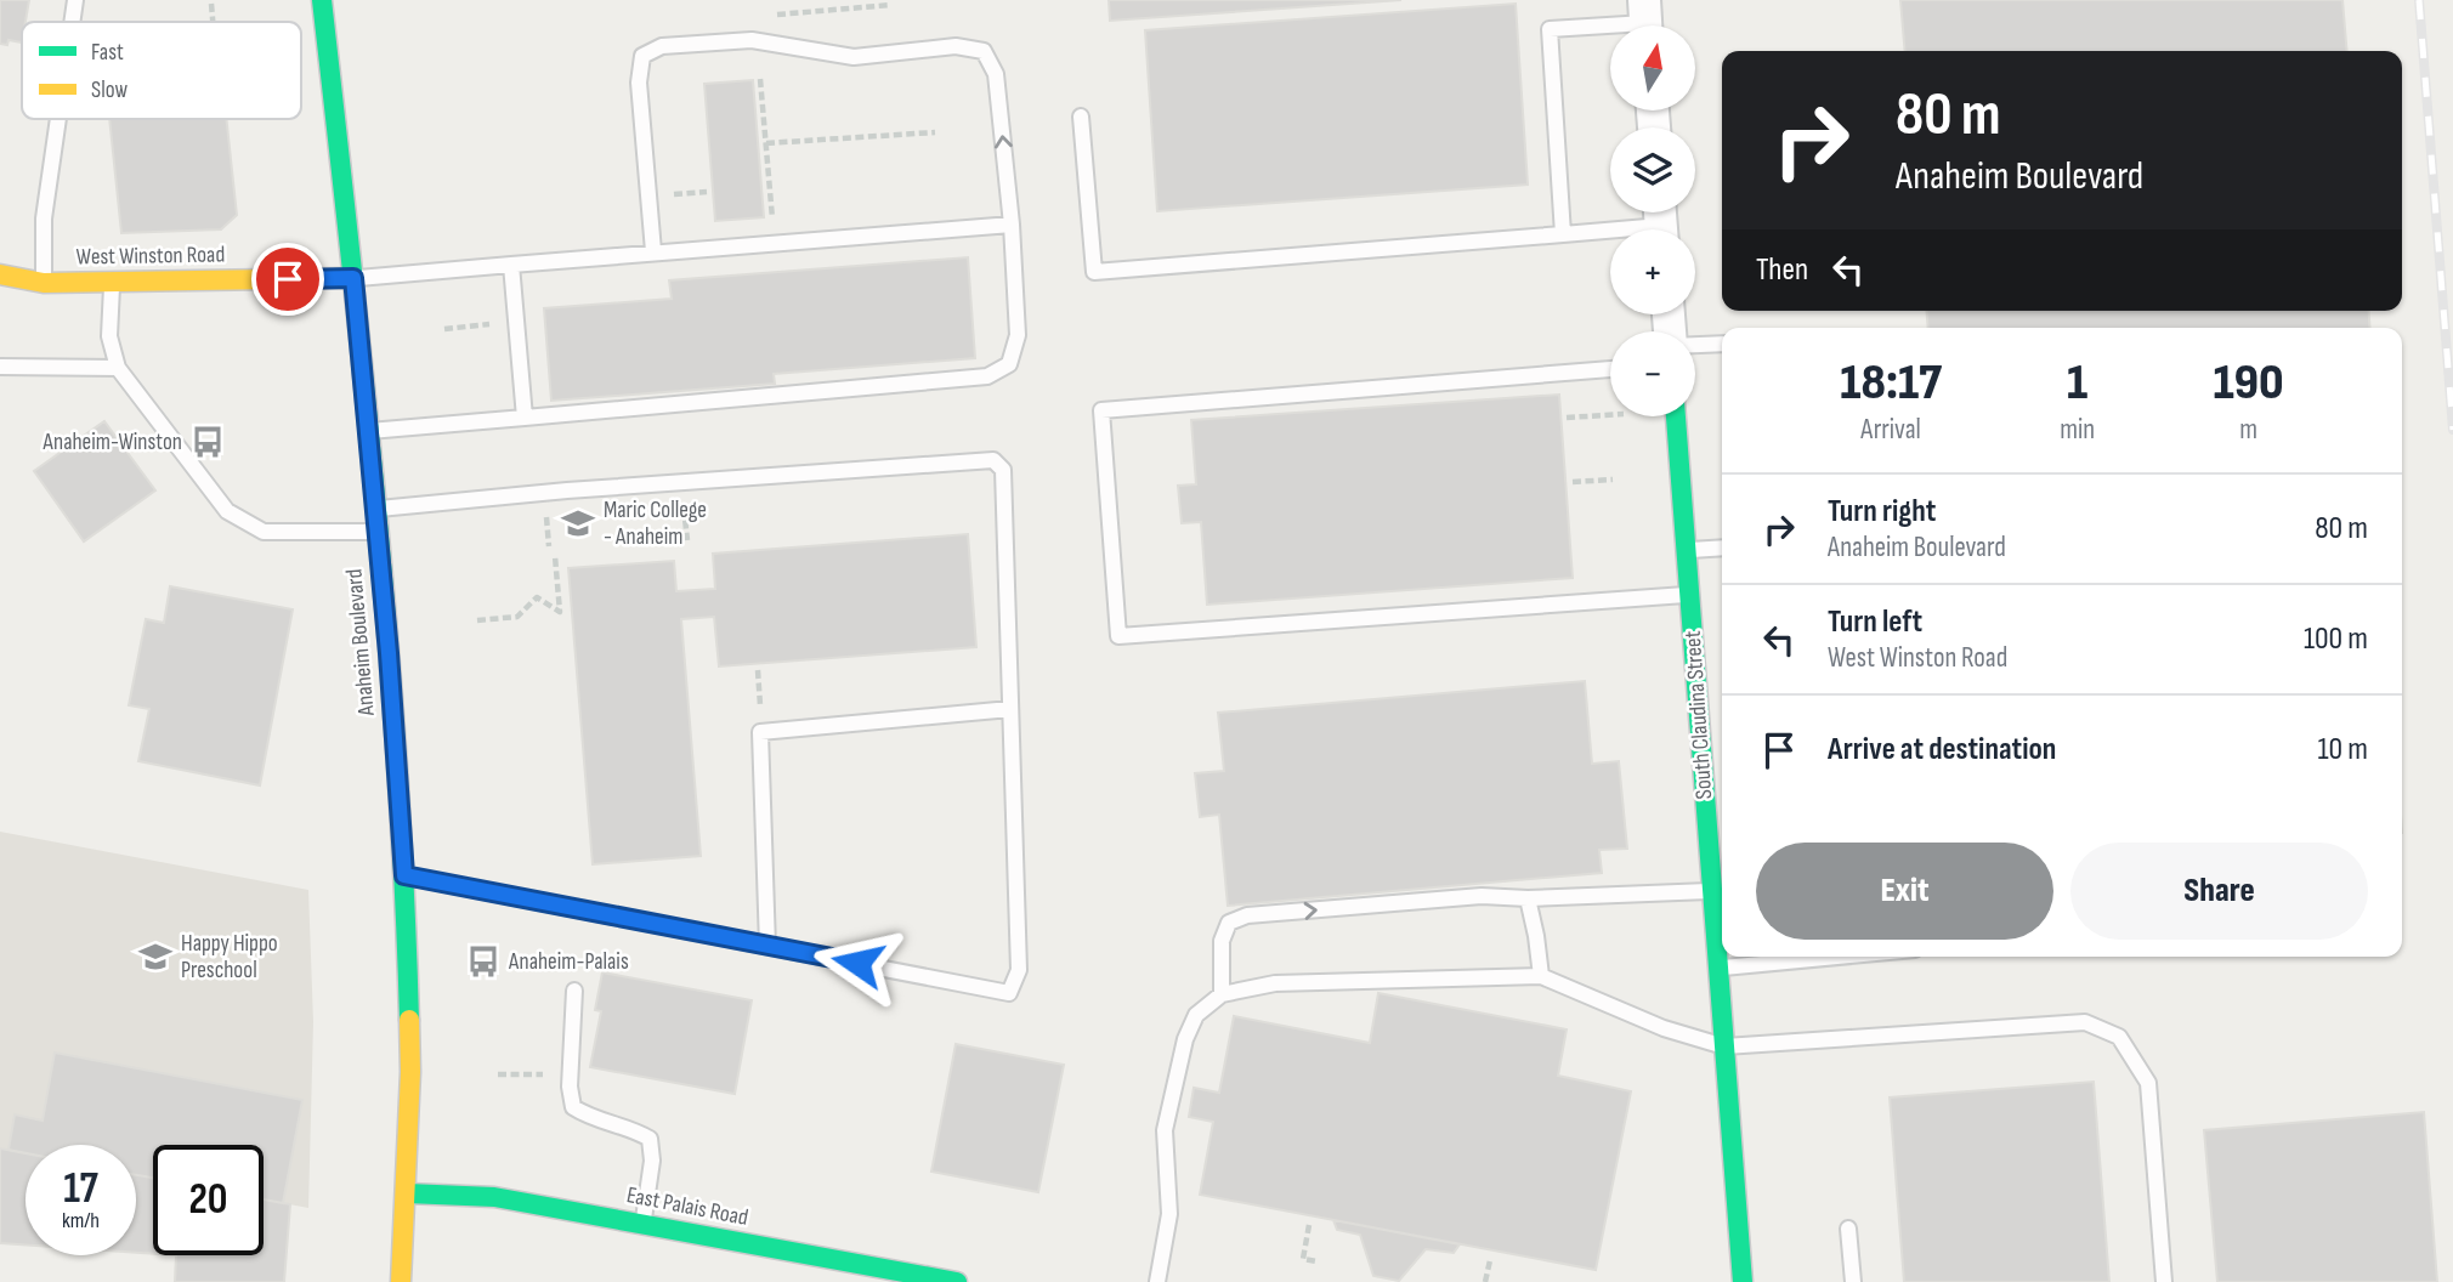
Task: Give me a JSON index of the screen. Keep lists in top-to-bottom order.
{
  "streets": {
    "street": [
      "West Winston Road",
      "Anaheim Boulevard",
      "South Claudina Street",
      "East Palais Road"
    ]
  },
  "crossings": [
    ["West Winston Road", "Anaheim Boulevard"],
    ["Anaheim Boulevard", "East Palais Road"]
  ],
  "places": {
    "bus stop": ["Anaheim-Winston", "Anaheim-Palais"],
    "school or university": ["Maric College - Anaheim", "Happy Hippo Preschool"]
  },
  "legend": ["Fast", "Slow"],
  "north": "top",
  "page": {
    "map_buttons": ["+", "−"],
    "turn": ["80 m", "Anaheim Boulevard"],
    "then": "Then",
    "eta": [
      "18:17",
      "Arrival",
      "1",
      "min",
      "190",
      "m"
    ],
    "list": [
      {
        "name": "Turn right",
        "note": "Anaheim Boulevard",
        "value": "80 m"
      },
      {
        "name": "Turn left",
        "note": "West Winston Road",
        "value": "100 m"
      },
      {
        "name": "Arrive at destination",
        "value": "10 m"
      }
    ],
    "buttons": ["Exit", "Share"],
    "speed": "17 km/h",
    "limit": "20"
  }
}
